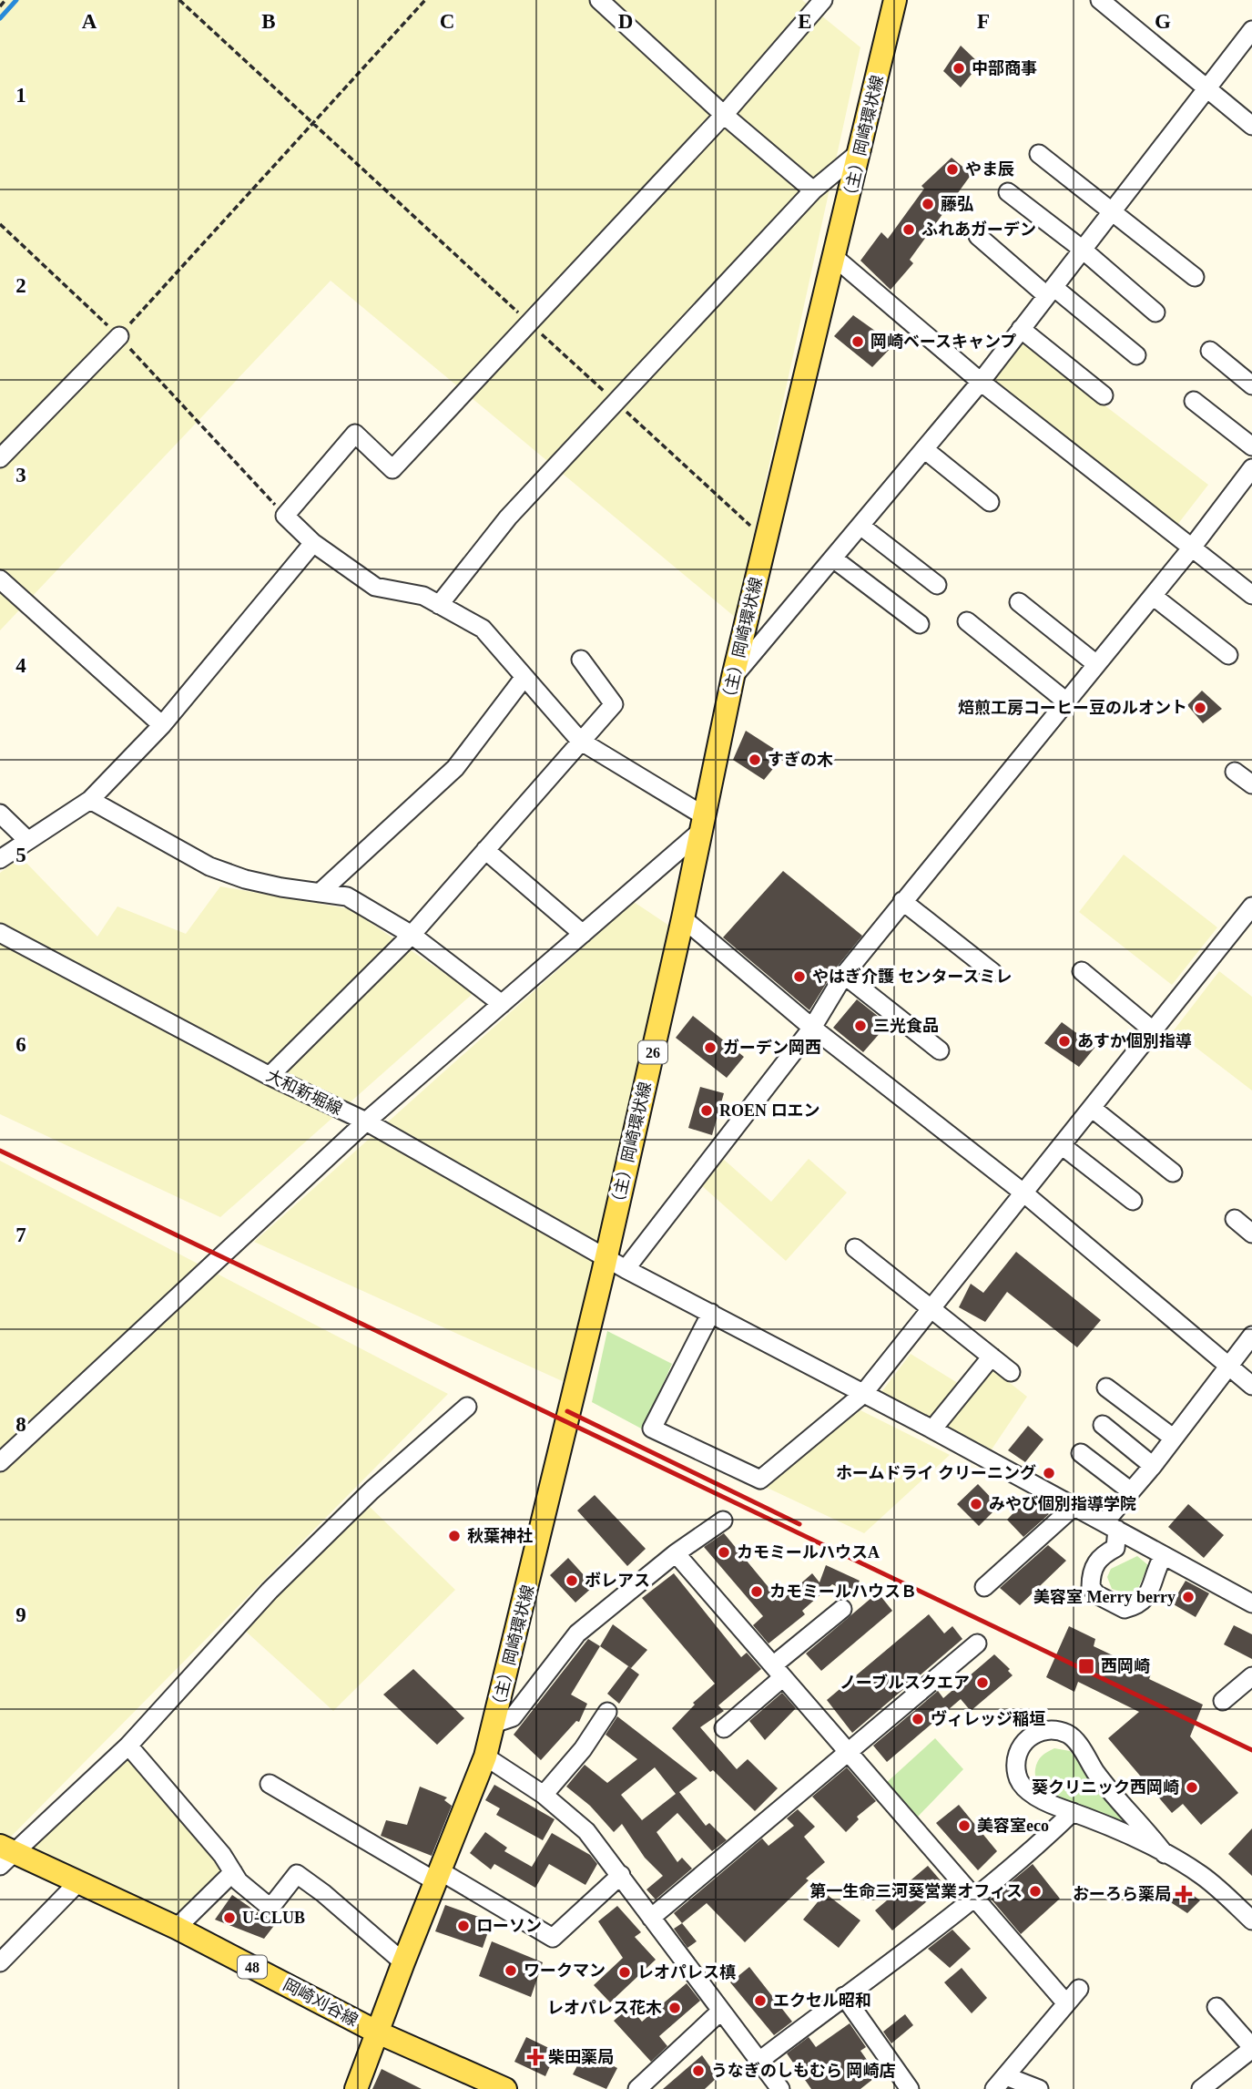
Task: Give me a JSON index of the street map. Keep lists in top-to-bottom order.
{
  "streets": {
    "main road": [
      "（主）岡崎環状線",
      "26",
      "48",
      "岡崎刈谷線"
    ],
    "street": ["大和新堀線"]
  },
  "crossings": [
    ["（主）岡崎環状線", "大和新堀線"],
    ["（主）岡崎環状線", "岡崎刈谷線"]
  ],
  "places": {
    "other": [
      "中部商事",
      "やま辰",
      "藤弘",
      "ふれあガーデン",
      "岡崎ベースキャンプ",
      "焙煎工房コーヒー豆のルオント",
      "すぎの木",
      "やはぎ介護 センタースミレ",
      "三光食品",
      "あすか個別指導",
      "ガーデン岡西",
      "ROEN ロエン",
      "ホームドライ クリーニング",
      "みやび個別指導学院",
      "秋葉神社",
      "カモミールハウスA",
      "ボレアス",
      "カモミールハウスＢ",
      "美容室 Merry berry",
      "ノーブルスクエア",
      "ヴィレッジ稲垣",
      "葵クリニック西岡崎",
      "美容室eco",
      "第一生命三河葵営業オフィス",
      "U-CLUB",
      "ローソン",
      "ワークマン",
      "レオパレス槙",
      "エクセル昭和",
      "レオパレス花木",
      "うなぎのしもむら 岡崎店"
    ],
    "transit": ["西岡崎"],
    "health": ["おーろら薬局", "柴田薬局"]
  },
  "grid": {
    "columns": [
      "A",
      "B",
      "C",
      "D",
      "E",
      "F",
      "G"
    ],
    "rows": [
      "1",
      "2",
      "3",
      "4",
      "5",
      "6",
      "7",
      "8",
      "9"
    ]
  }
}
